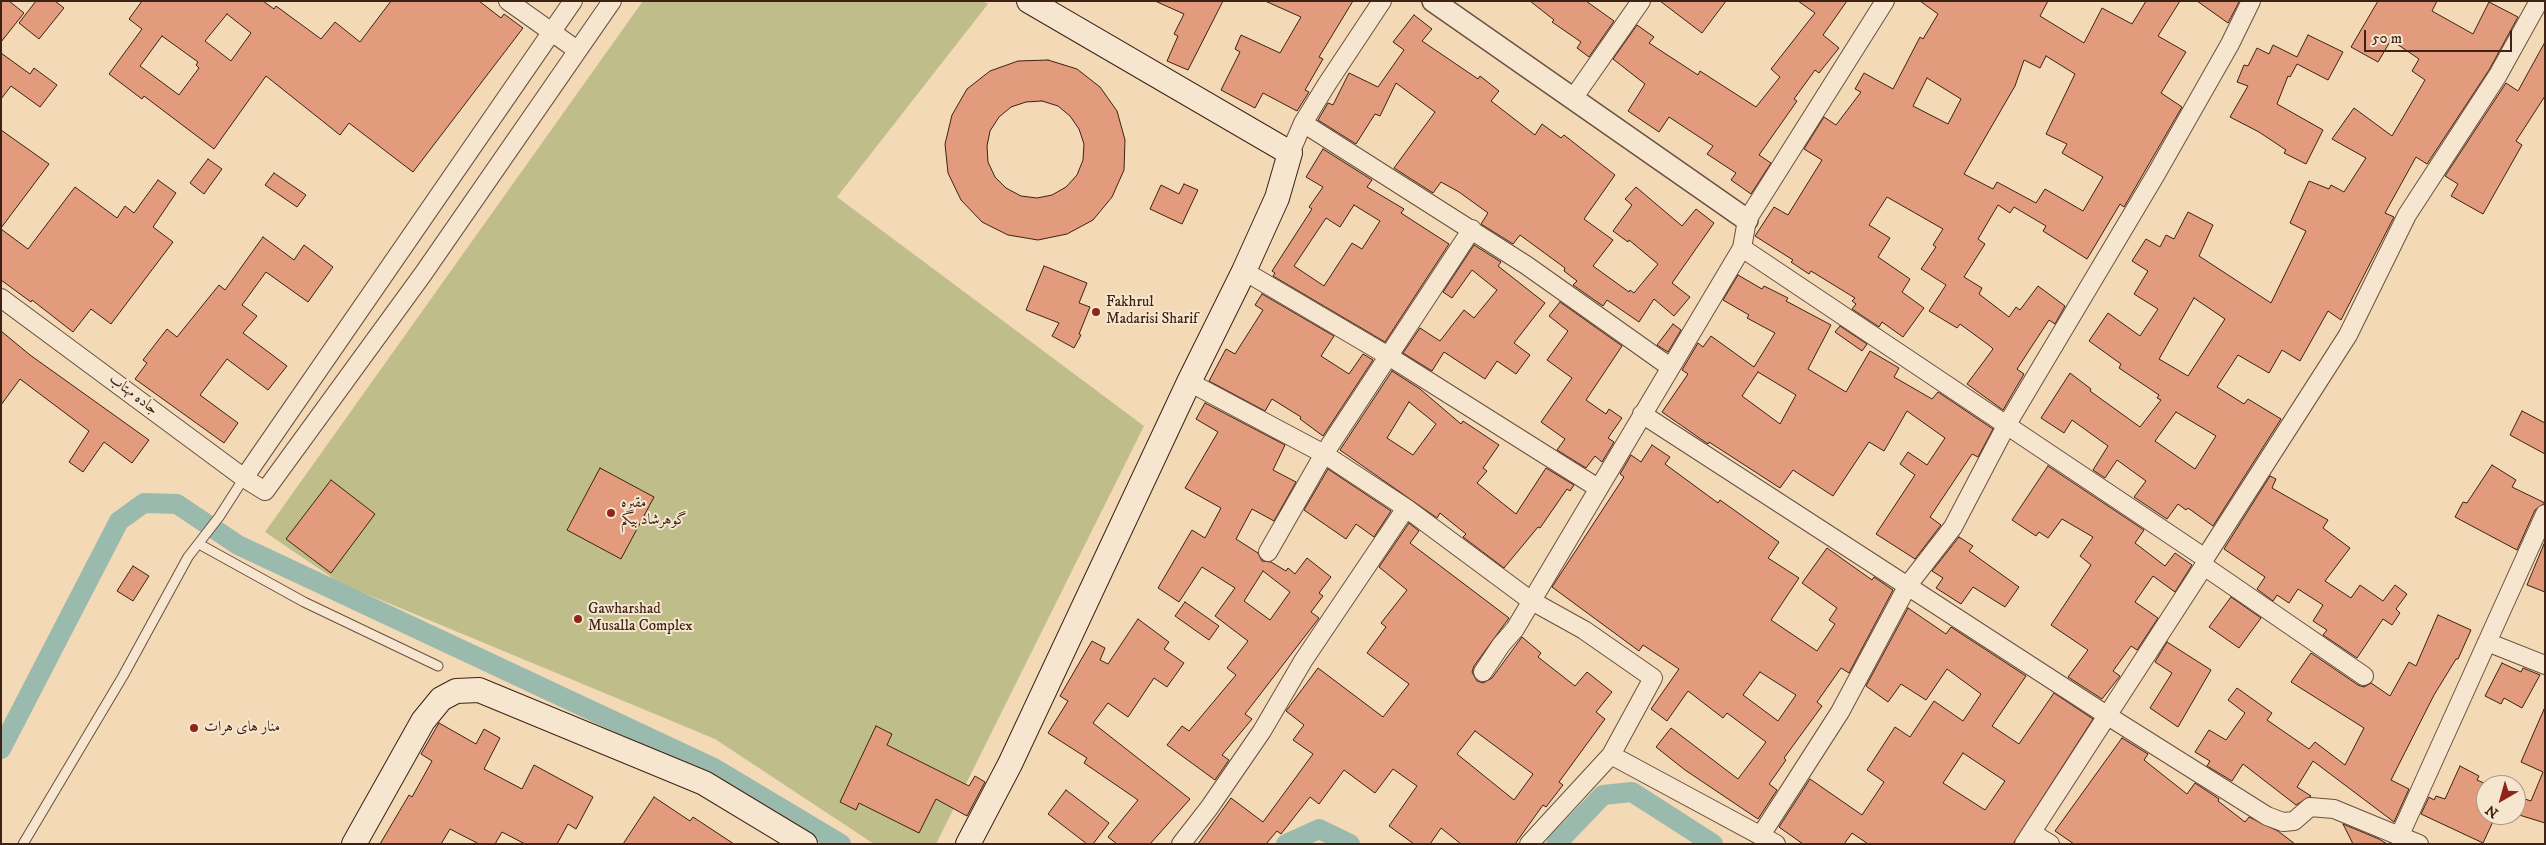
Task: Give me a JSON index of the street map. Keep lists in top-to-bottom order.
{
  "streets": {
    "street": ["جاده مهتاب"]
  },
  "places": [
    "Fakhrul Madarisi Sharif",
    "مقبره گوهرشاد بیگم",
    "Gawharshad Musalla Complex",
    "منار های هرات"
  ],
  "scale_bar": "50 m",
  "north": "bottom left"
}
